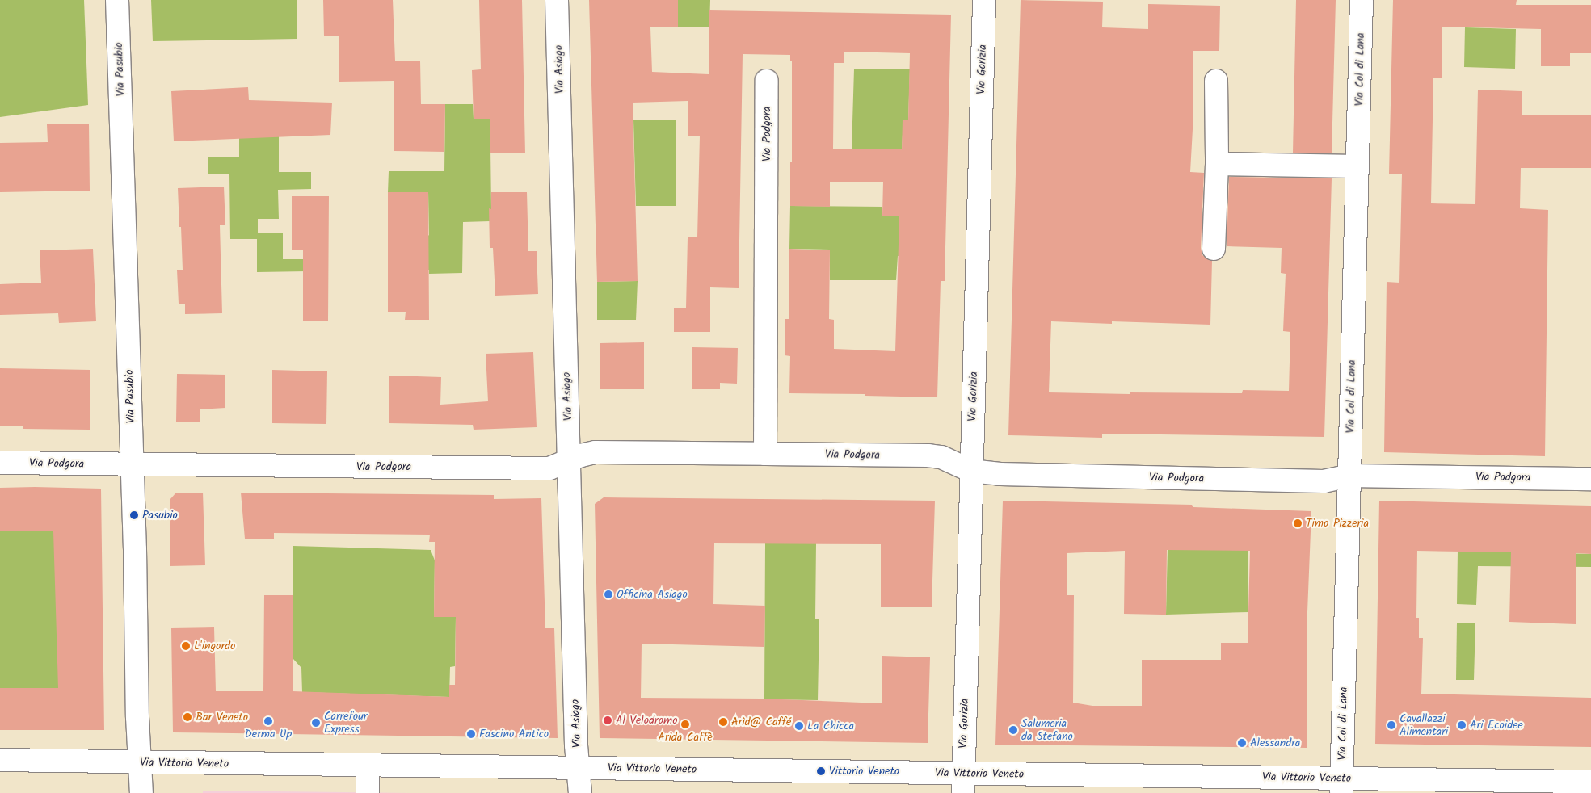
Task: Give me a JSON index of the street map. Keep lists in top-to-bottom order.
{
  "streets": {
    "street": [
      "Via Pasubio",
      "Via Asiago",
      "Via Gorizia",
      "Via Col di Lana",
      "Via Podgora",
      "Via Vittorio Veneto"
    ]
  },
  "crossings": [
    ["Via Pasubio", "Via Podgora"],
    ["Via Pasubio", "Via Vittorio Veneto"],
    ["Via Asiago", "Via Podgora"],
    ["Via Asiago", "Via Vittorio Veneto"],
    ["Via Gorizia", "Via Podgora"],
    ["Via Gorizia", "Via Vittorio Veneto"],
    ["Via Col di Lana", "Via Podgora"],
    ["Via Col di Lana", "Via Vittorio Veneto"]
  ],
  "places": [
    "Pasubio",
    "Timo Pizzeria",
    "Officina Asiago",
    "L'ingordo",
    "Bar Veneto",
    "Al Velodromo",
    "Derma Up",
    "Arìd@ Caffé",
    "Carrefour Express",
    "Arida Caffè",
    "Cavallazzi Alimentari",
    "Ari Ecoidee",
    "La Chicca",
    "Salumeria da Stefano",
    "Fascino Antico",
    "Alessandra",
    "Vittorio Veneto"
  ]
}
